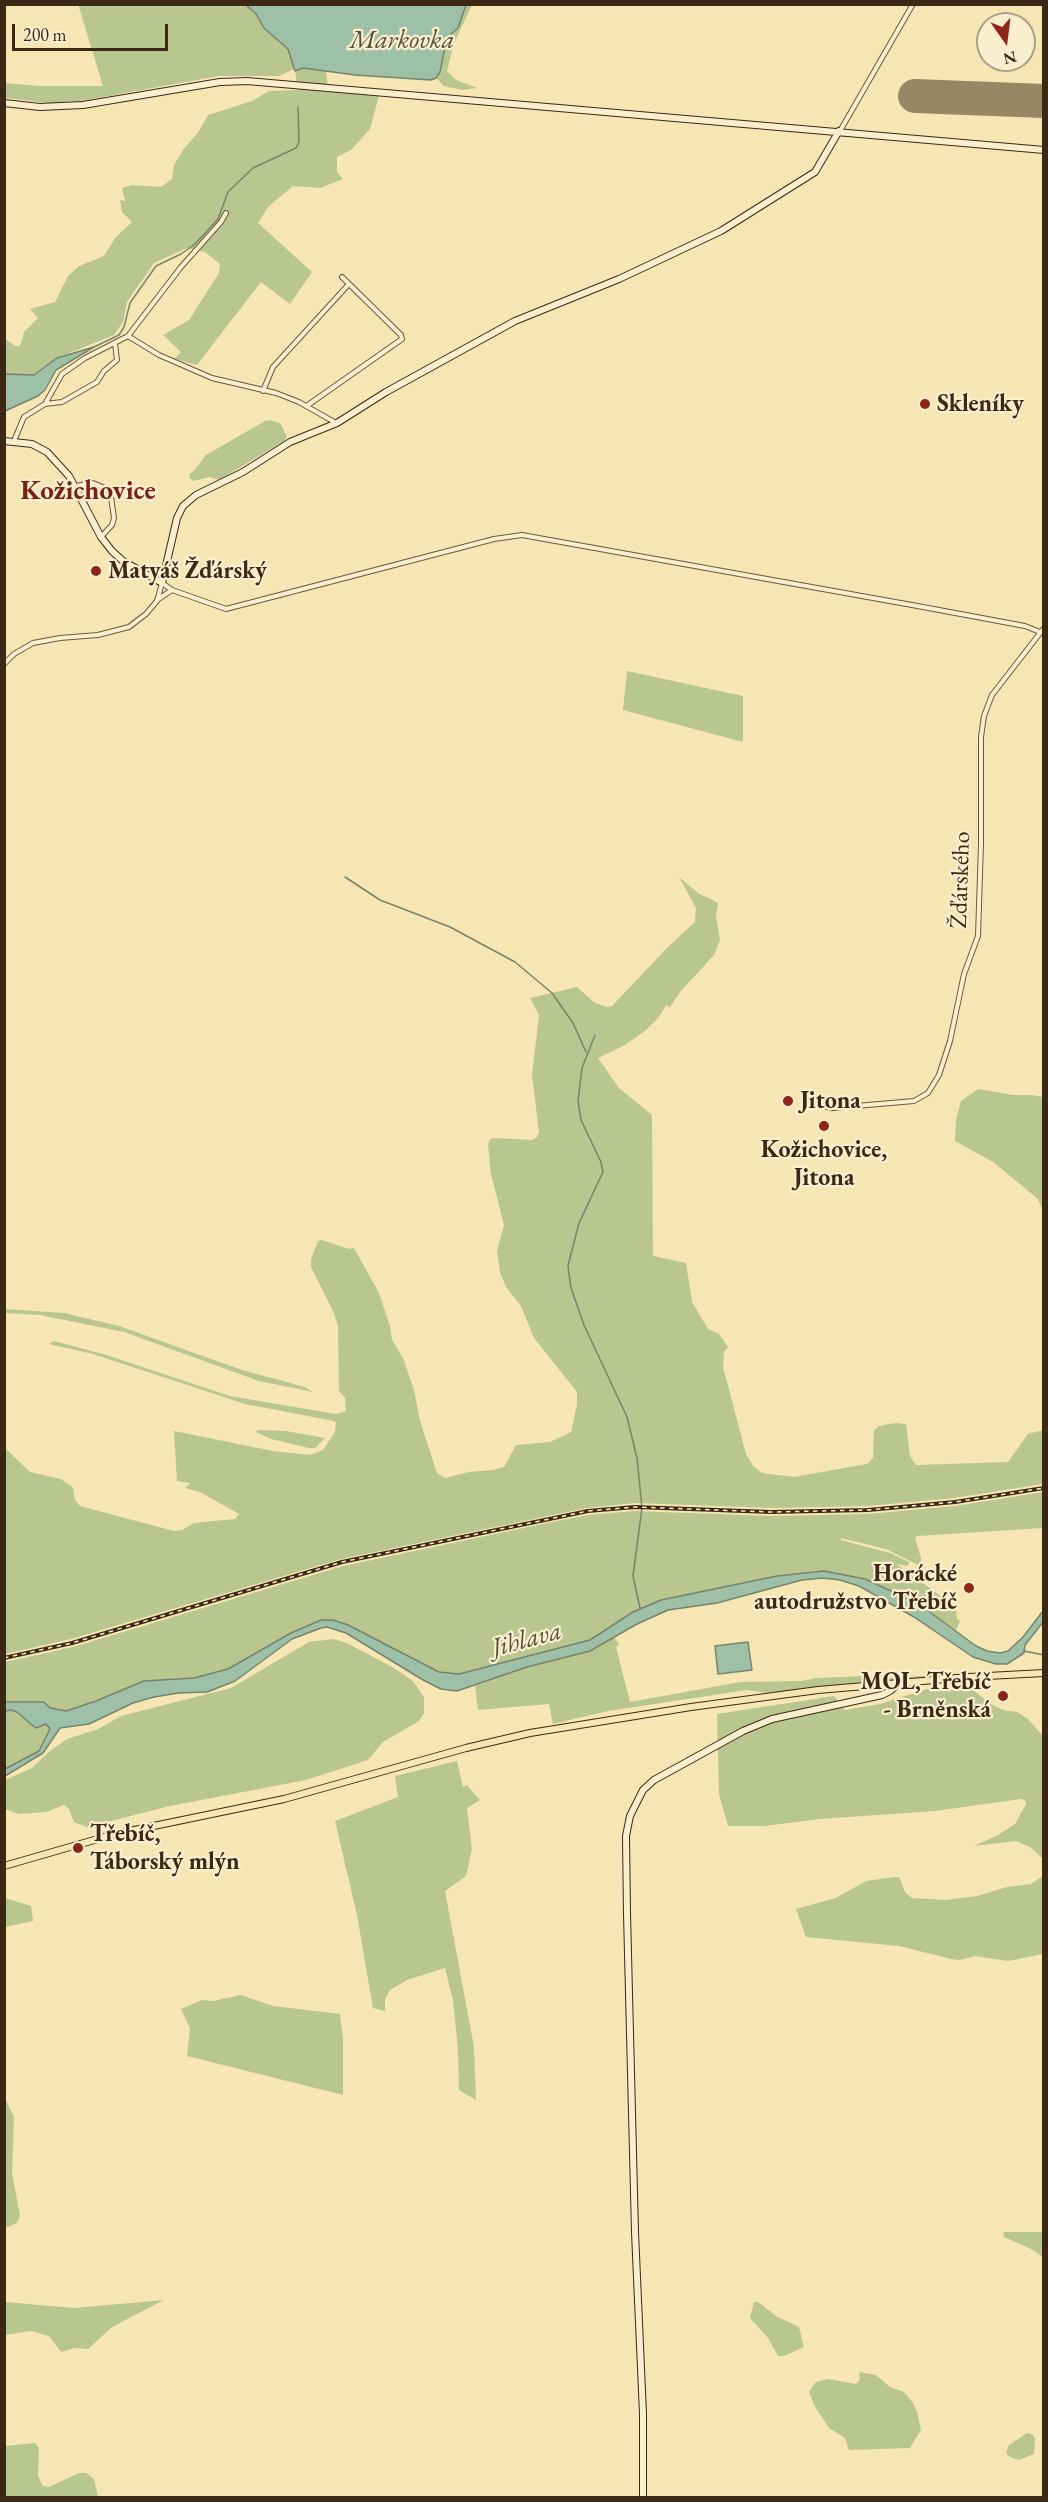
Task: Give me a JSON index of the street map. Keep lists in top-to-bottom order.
{
  "streets": {
    "street": ["Žďárského"]
  },
  "districts": ["Kožichovice"],
  "water": ["Markovka", "Jihlava"],
  "places": [
    "Skleníky",
    "Matyáš Žďárský",
    "Jitona",
    "Kožichovice, Jitona",
    "Horácké autodružstvo Třebíč",
    "MOL, Třebíč - Brněnská",
    "Třebíč, Táborský mlýn"
  ],
  "scale_bar": "200 m",
  "north": "bottom"
}
